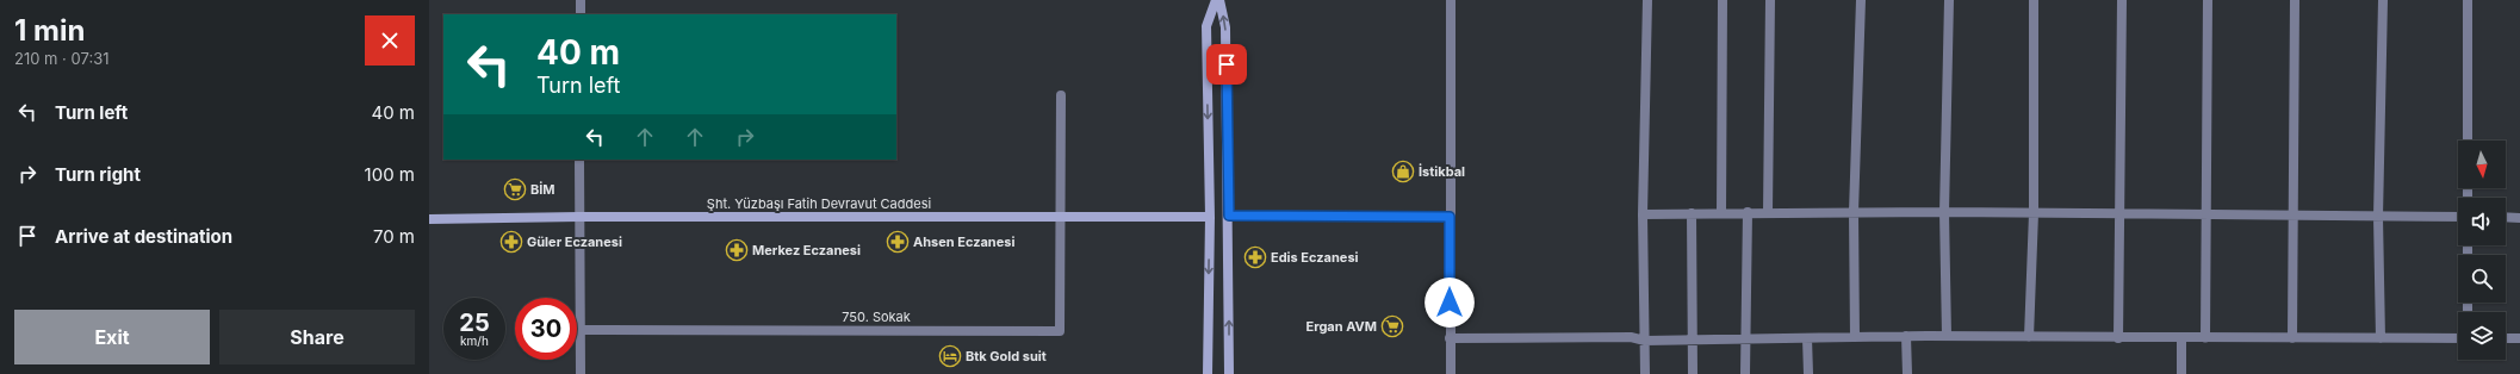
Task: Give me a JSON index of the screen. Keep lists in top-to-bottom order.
{
  "streets": {
    "street": ["Şht. Yüzbaşı Fatih Devravut Caddesi", "750. Sokak"]
  },
  "crossings": [
    ["Şht. Yüzbaşı Fatih Devravut Caddesi", "750. Sokak"]
  ],
  "places": {
    "shop": ["İstikbal"],
    "supermarket": ["BİM", "Ergan AVM"],
    "pharmacy": [
      "Güler Eczanesi",
      "Ahsen Eczanesi",
      "Merkez Eczanesi",
      "Edis Eczanesi"
    ],
    "hotel": ["Btk Gold suit"]
  },
  "north": "bottom",
  "page": {
    "heading": ["1 min", "210 m · 07:31"],
    "turn": ["40 m", "Turn left"],
    "list": [
      {
        "name": "Turn left",
        "value": "40 m"
      },
      {
        "name": "Turn right",
        "value": "100 m"
      },
      {
        "name": "Arrive at destination",
        "value": "70 m"
      }
    ],
    "speed": "25 km/h",
    "limit": "30",
    "buttons": ["Exit", "Share"]
  }
}
